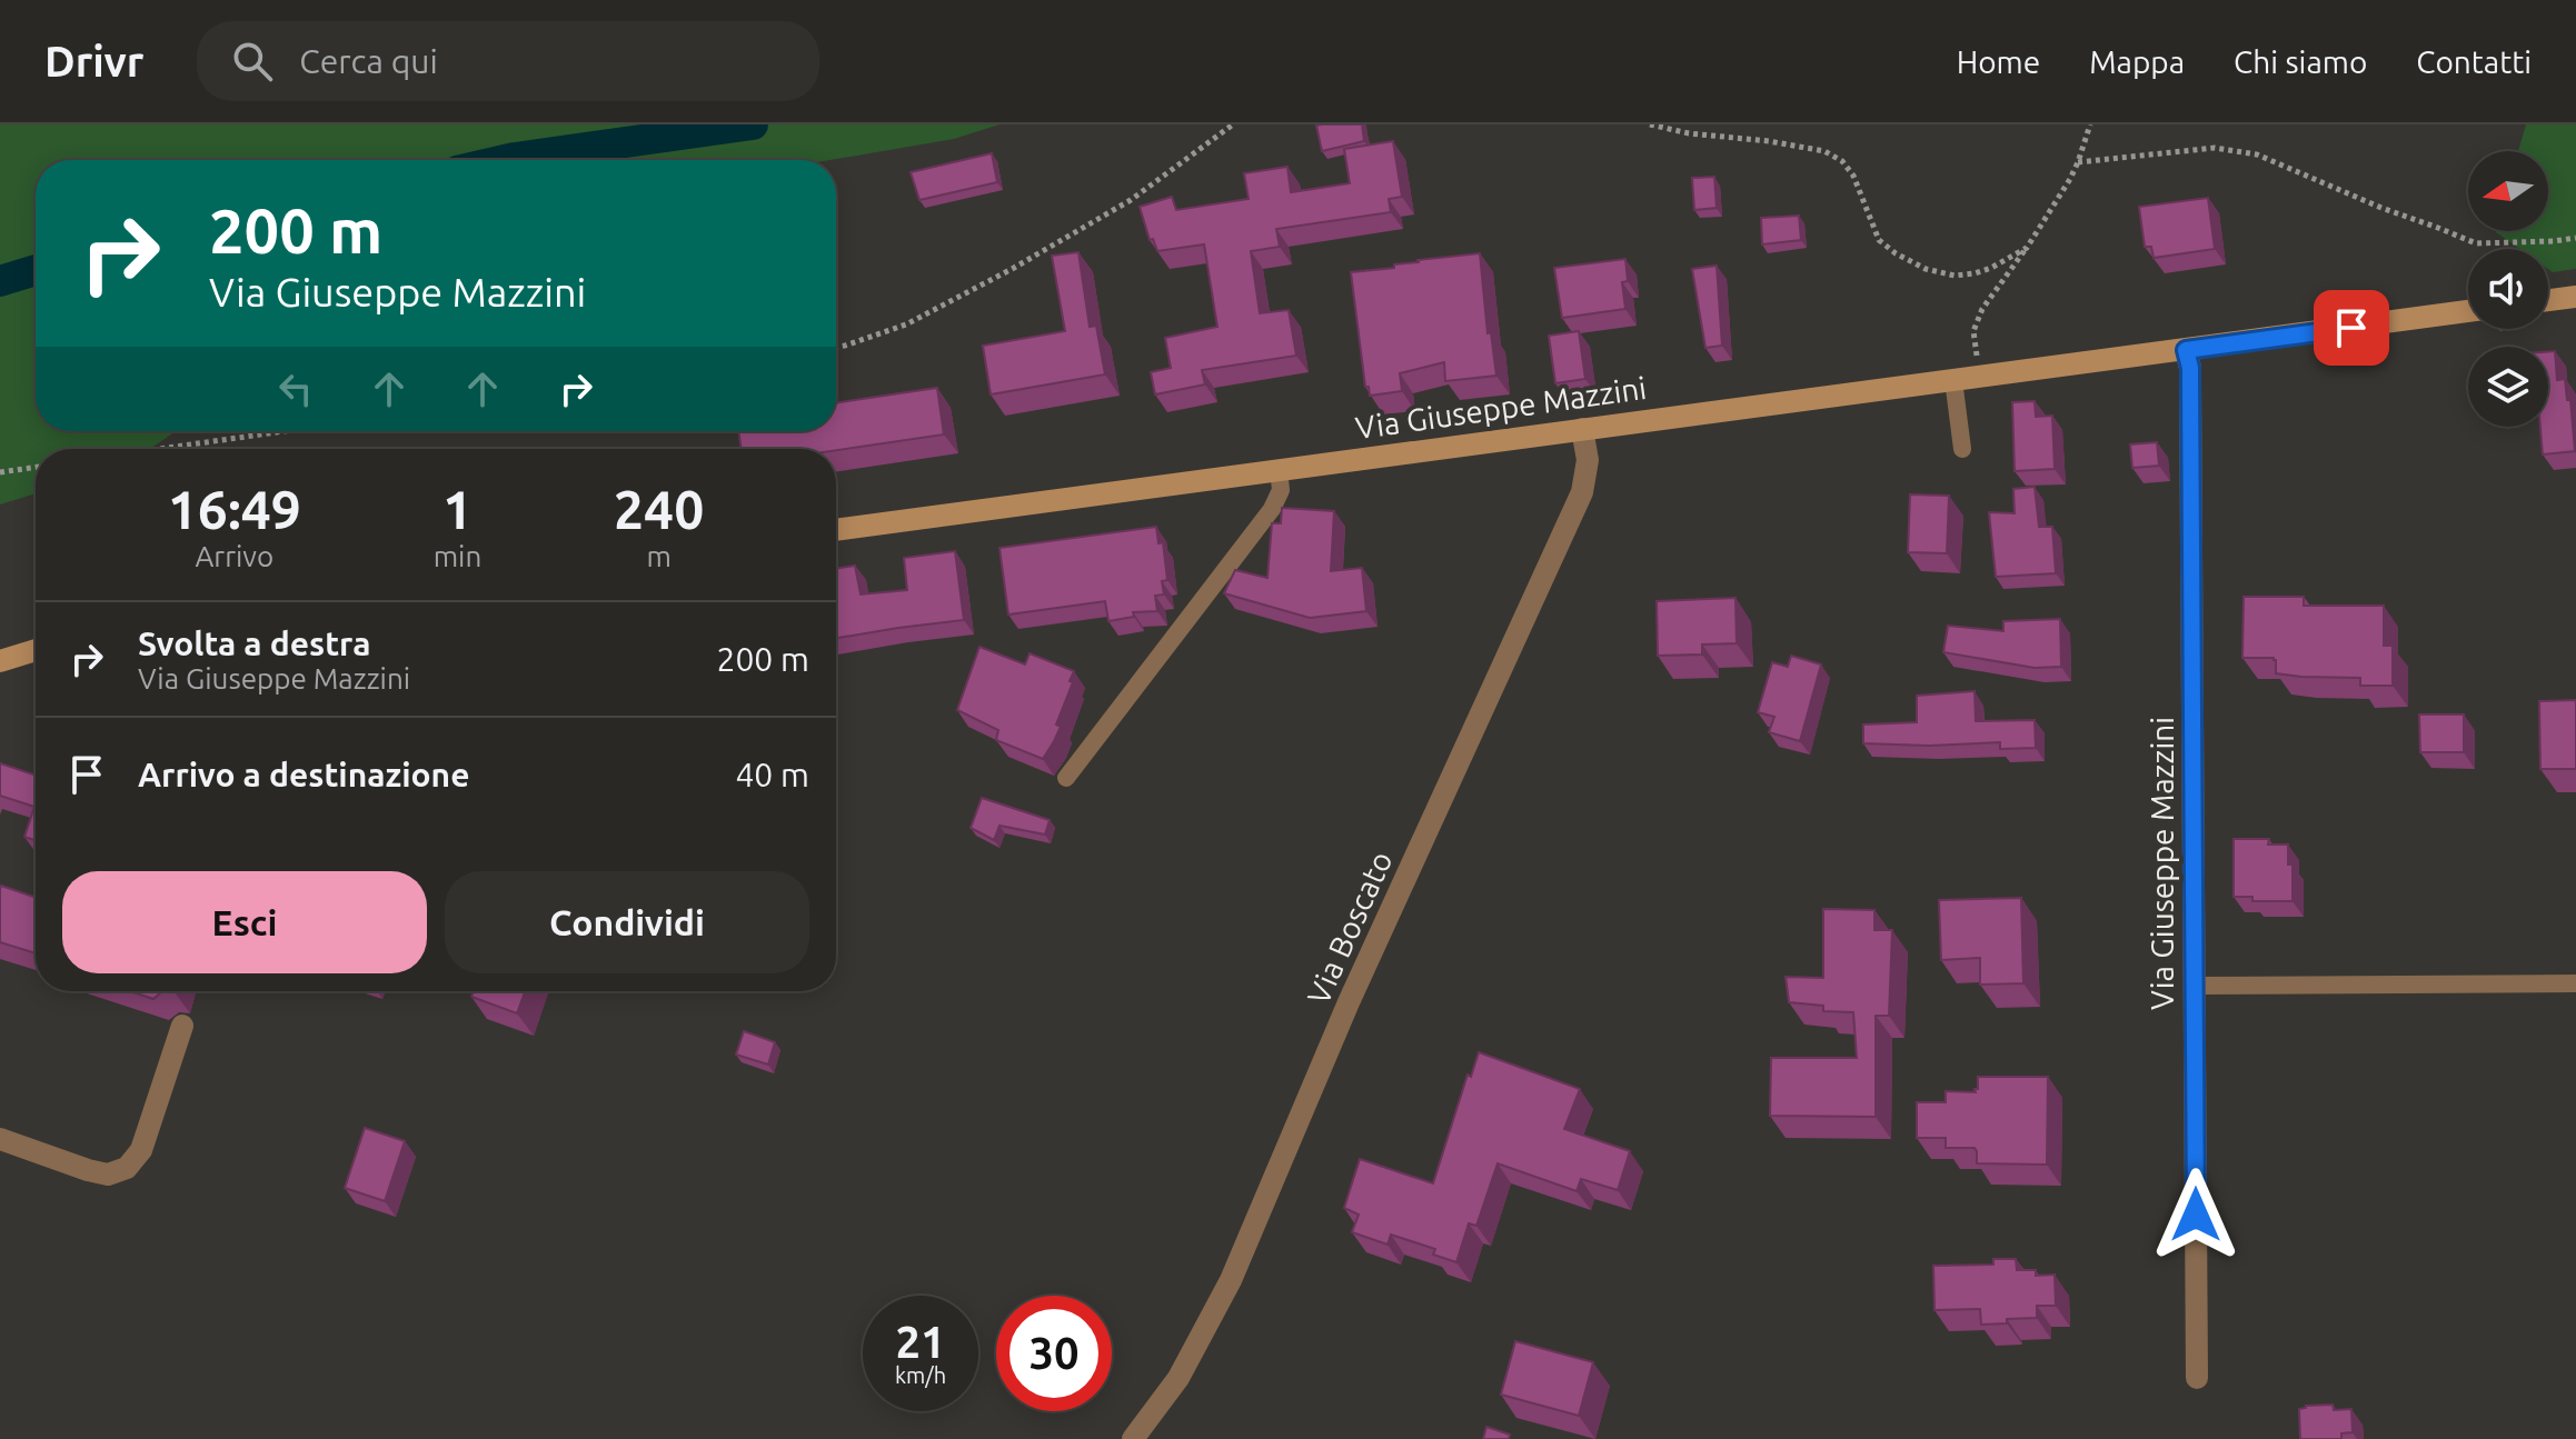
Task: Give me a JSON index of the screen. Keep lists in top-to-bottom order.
{
  "streets": {
    "main road": ["Via Giuseppe Mazzini"],
    "street": ["Via Boscato"]
  },
  "crossings": [
    ["Via Giuseppe Mazzini", "Via Boscato"]
  ],
  "north": "left",
  "page": {
    "header": "Drivr",
    "search": "Cerca qui",
    "nav": [
      "Home",
      "Mappa",
      "Chi siamo",
      "Contatti"
    ],
    "turn": ["200 m", "Via Giuseppe Mazzini"],
    "eta": [
      "16:49",
      "Arrivo",
      "1",
      "min",
      "240",
      "m"
    ],
    "list": [
      {
        "name": "Svolta a destra",
        "note": "Via Giuseppe Mazzini",
        "value": "200 m"
      },
      {
        "name": "Arrivo a destinazione",
        "value": "40 m"
      }
    ],
    "buttons": ["Esci", "Condividi"],
    "speed": "21 km/h",
    "limit": "30"
  }
}
